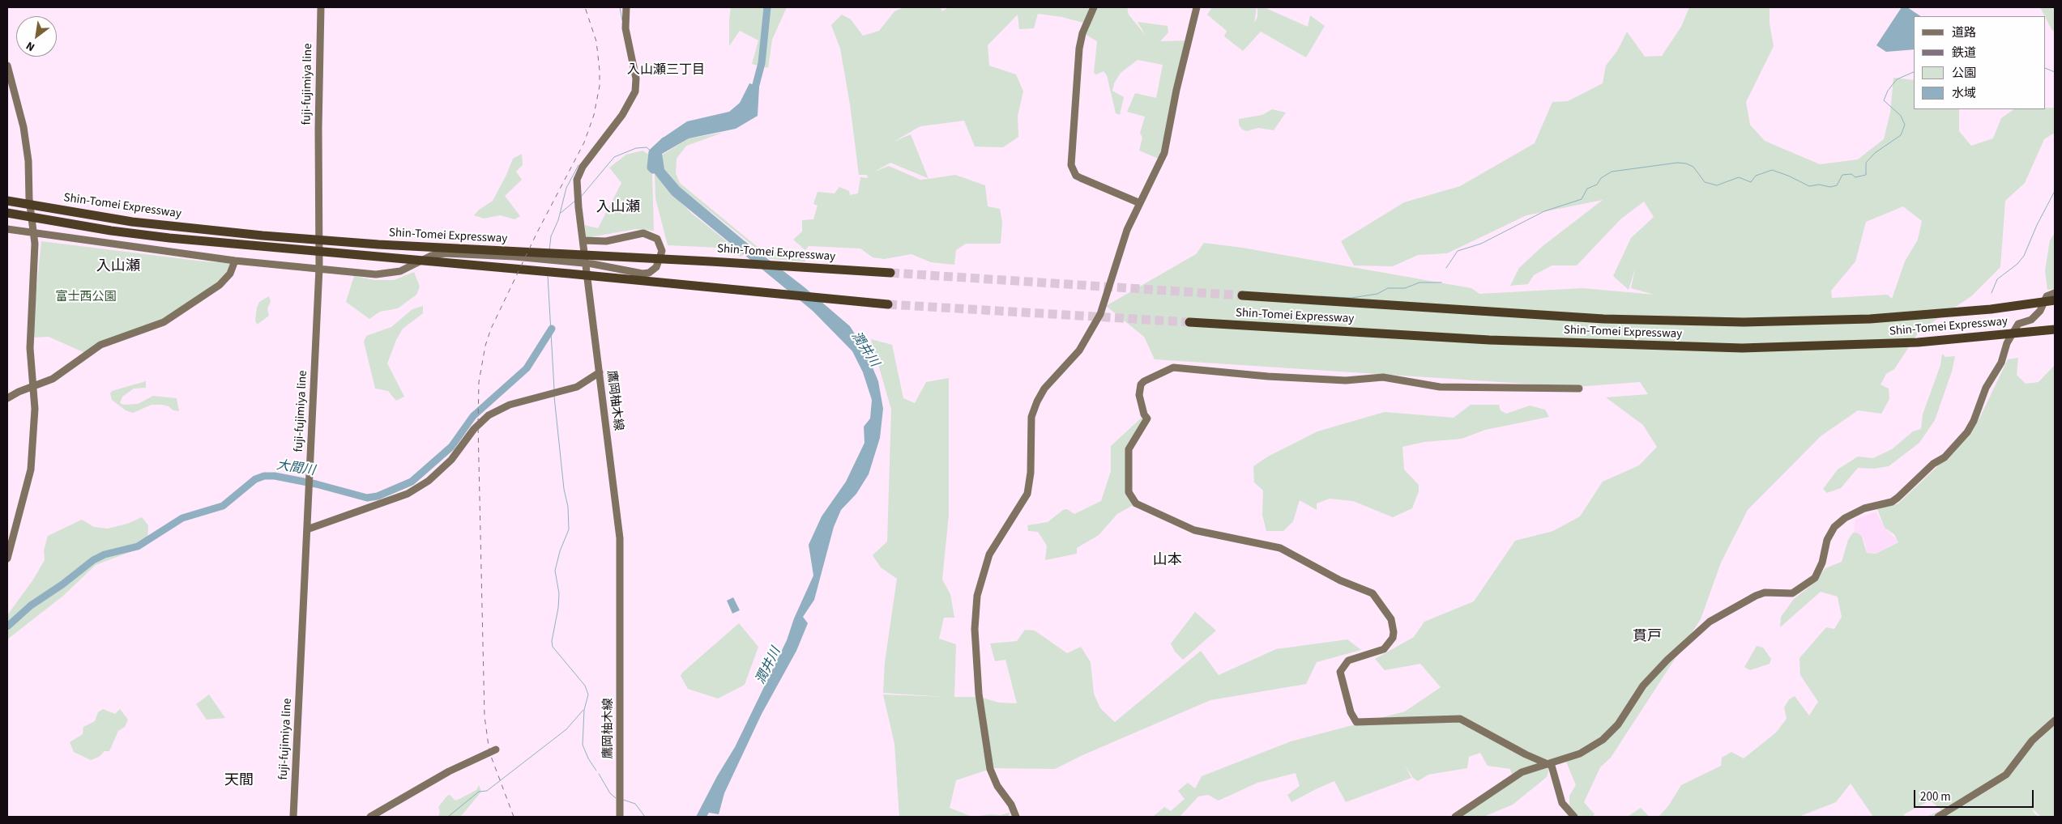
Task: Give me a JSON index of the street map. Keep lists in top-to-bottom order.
{
  "streets": {
    "highway": ["Shin-Tomei Expressway"],
    "street": ["fuji-fujimiya line", "鷹岡柚木線"]
  },
  "districts": [
    "入山瀬三丁目",
    "入山瀬",
    "入山瀬",
    "山本",
    "貫戸",
    "天間"
  ],
  "water": ["潤井川", "大間川"],
  "parks": ["富士西公園"],
  "legend": [
    "道路",
    "鉄道",
    "公園",
    "水域"
  ],
  "scale_bar": "200 m",
  "north": "bottom left"
}
